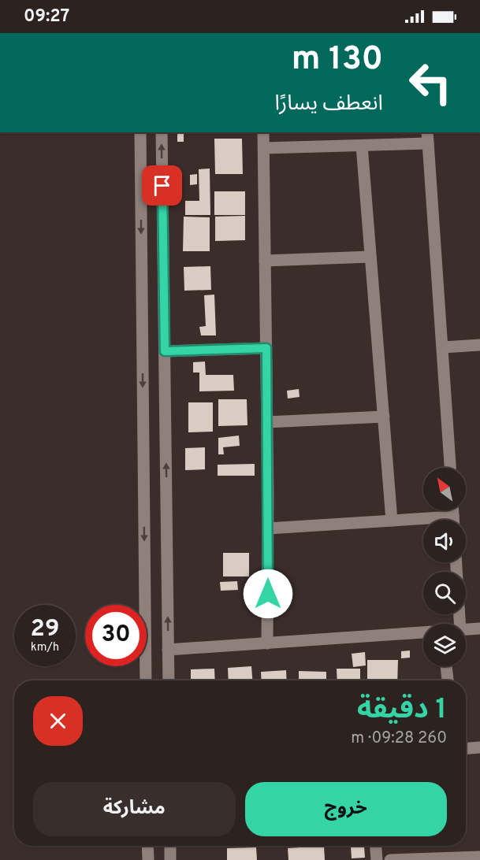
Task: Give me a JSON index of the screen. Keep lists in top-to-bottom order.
{
  "north": "top left",
  "page": {
    "status": "09:27",
    "turn": ["130 m", "انعطف يسارًا"],
    "speed": "29 km/h",
    "limit": "30",
    "heading": ["1 دقيقة", "260 m · 09:28"],
    "buttons": ["خروج", "مشاركة"]
  }
}
